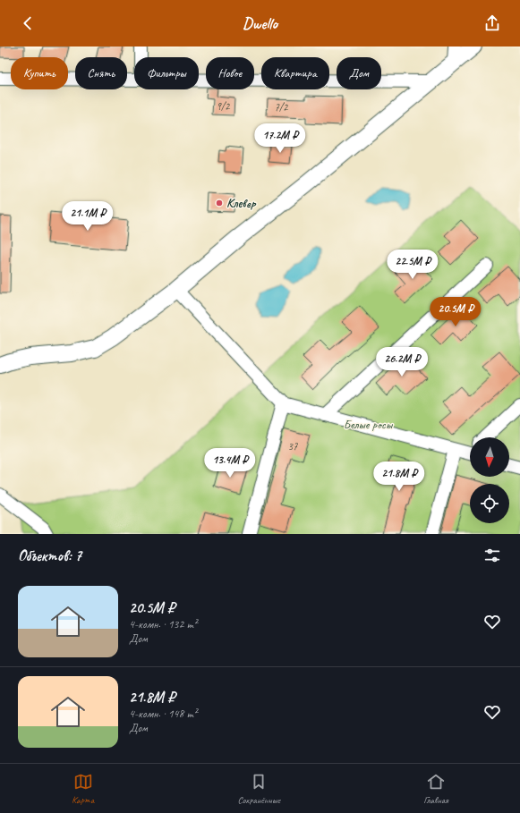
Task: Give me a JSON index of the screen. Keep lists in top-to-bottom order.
{
  "parks": ["Белые росы"],
  "places": ["Клевер"],
  "house_numbers": ["9/2", "7/2", "37"],
  "north": "bottom",
  "page": {
    "header": "Dwello",
    "chip": [
      "Купить",
      "Снять",
      "Фильтры",
      "Новое",
      "Квартира",
      "Дом"
    ],
    "price": [
      "17.2M ₽",
      "21.1M ₽",
      "22.5M ₽",
      "20.5M ₽",
      "26.2M ₽",
      "13.4M ₽",
      "21.8M ₽"
    ],
    "heading": "Объектов: 7",
    "list": [
      {
        "name": "20.5M ₽",
        "note": "4-комн. · 132 m² · Дом"
      },
      {
        "name": "21.8M ₽",
        "note": "4-комн. · 148 m² · Дом"
      }
    ],
    "tabs": ["Карта", "Сохранённые", "Главная"]
  }
}
